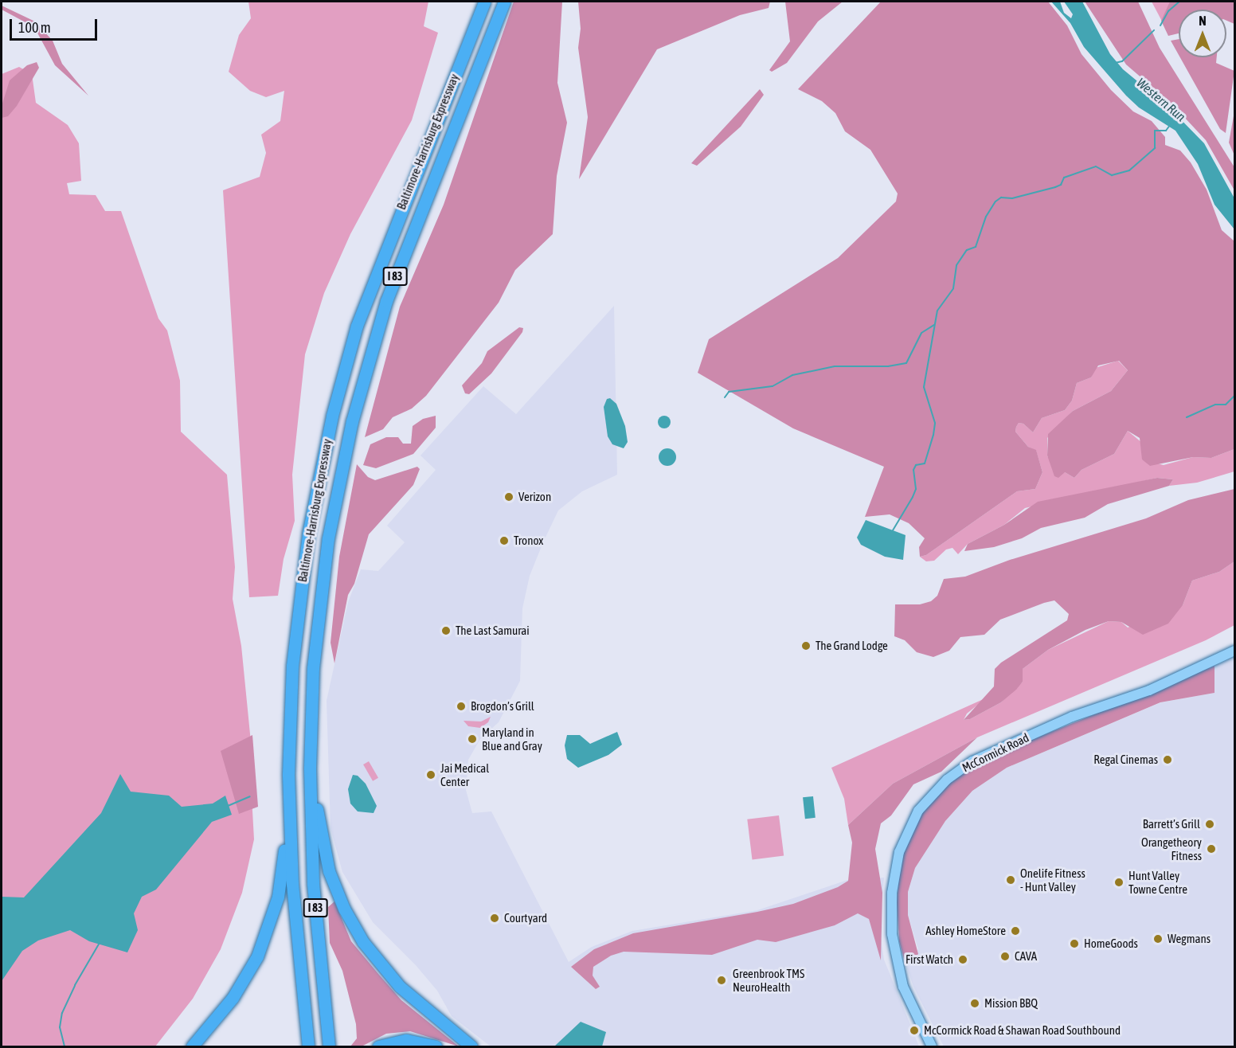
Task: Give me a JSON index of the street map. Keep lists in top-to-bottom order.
{
  "streets": {
    "highway": ["Baltimore-Harrisburg Expressway", "I 83"],
    "main road": ["McCormick Road"]
  },
  "water": ["Western Run"],
  "places": [
    "Verizon",
    "Tronox",
    "The Last Samurai",
    "The Grand Lodge",
    "Brogdon’s Grill",
    "Maryland in Blue and Gray",
    "Regal Cinemas",
    "Jai Medical Center",
    "Barrett’s Grill",
    "Orangetheory Fitness",
    "Onelife Fitness - Hunt Valley",
    "Hunt Valley Towne Centre",
    "Courtyard",
    "Ashley HomeStore",
    "Wegmans",
    "HomeGoods",
    "CAVA",
    "First Watch",
    "Greenbrook TMS NeuroHealth",
    "Mission BBQ",
    "McCormick Road & Shawan Road Southbound"
  ],
  "scale_bar": "100 m",
  "north": "top"
}
